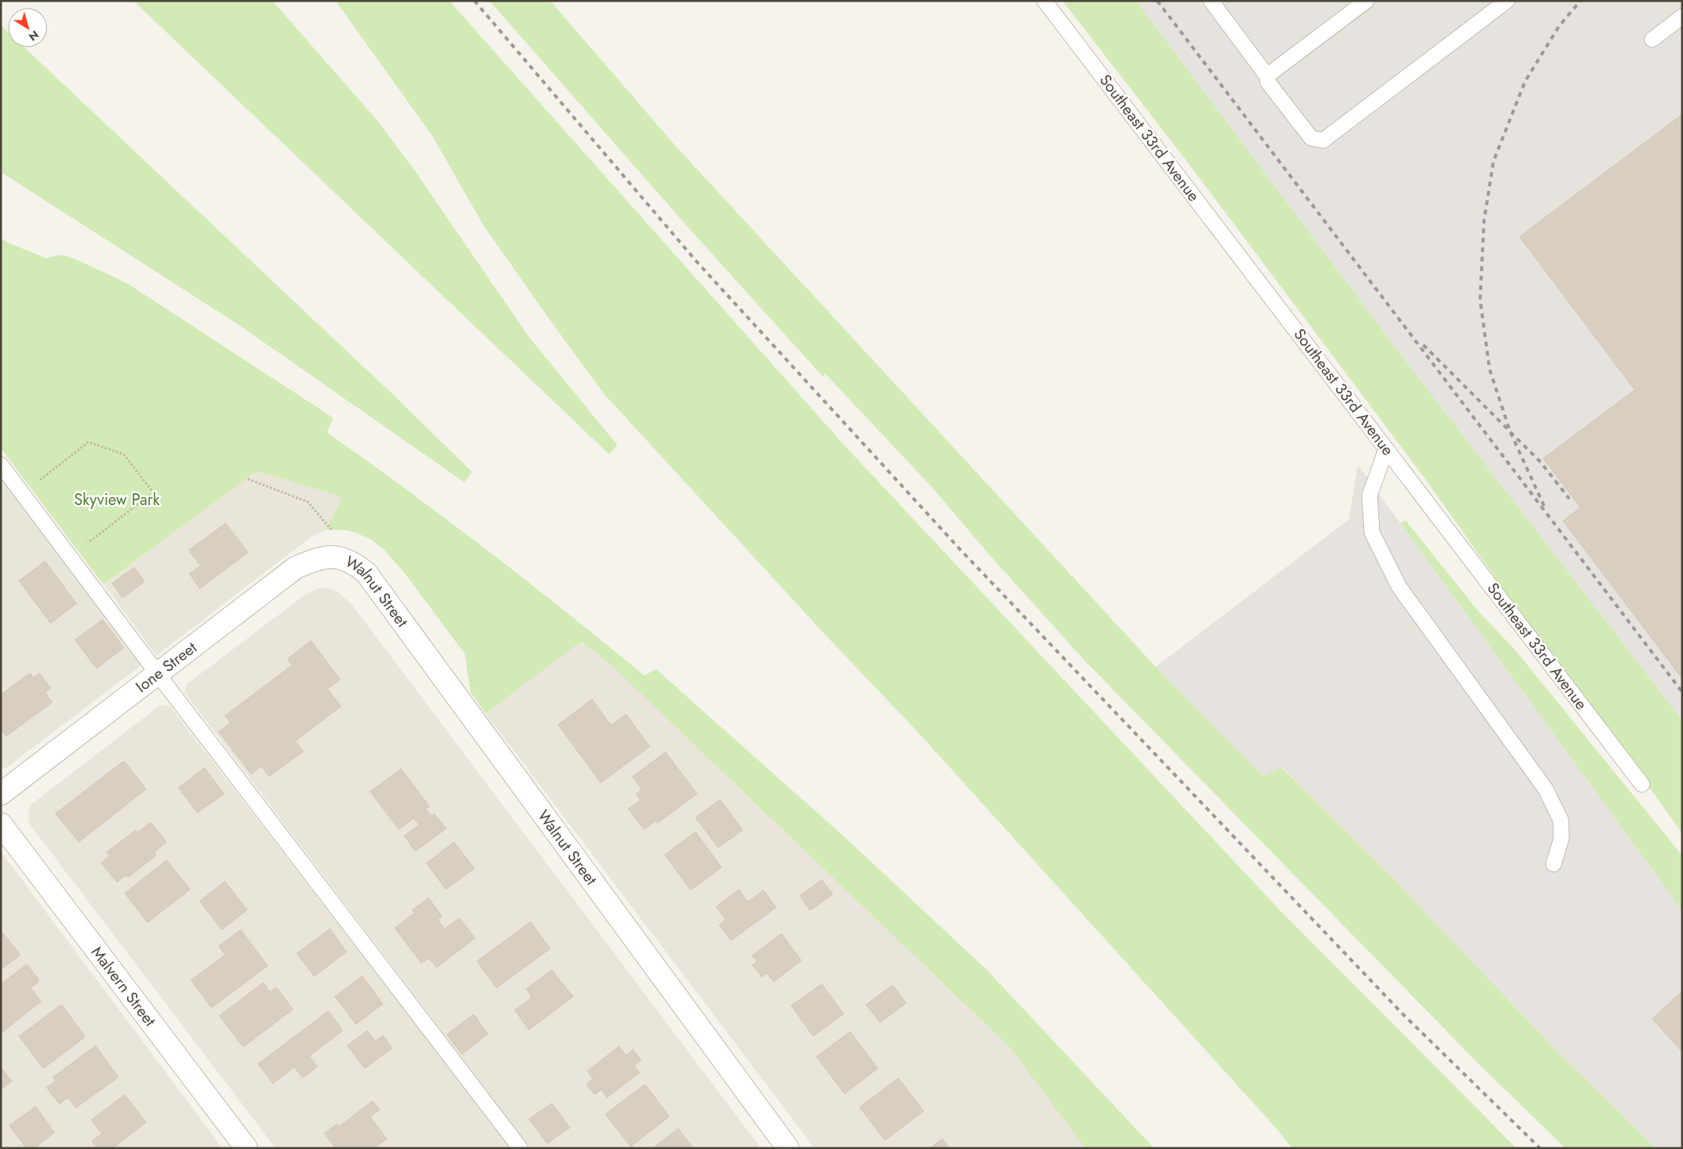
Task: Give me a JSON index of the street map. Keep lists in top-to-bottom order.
{
  "streets": {
    "street": ["Walnut Street", "Ione Street", "Malvern Street"],
    "lane": ["Southeast 33rd Avenue"]
  },
  "crossings": [
    ["Walnut Street", "Ione Street"]
  ],
  "parks": ["Skyview Park"],
  "north": "bottom right"
}
